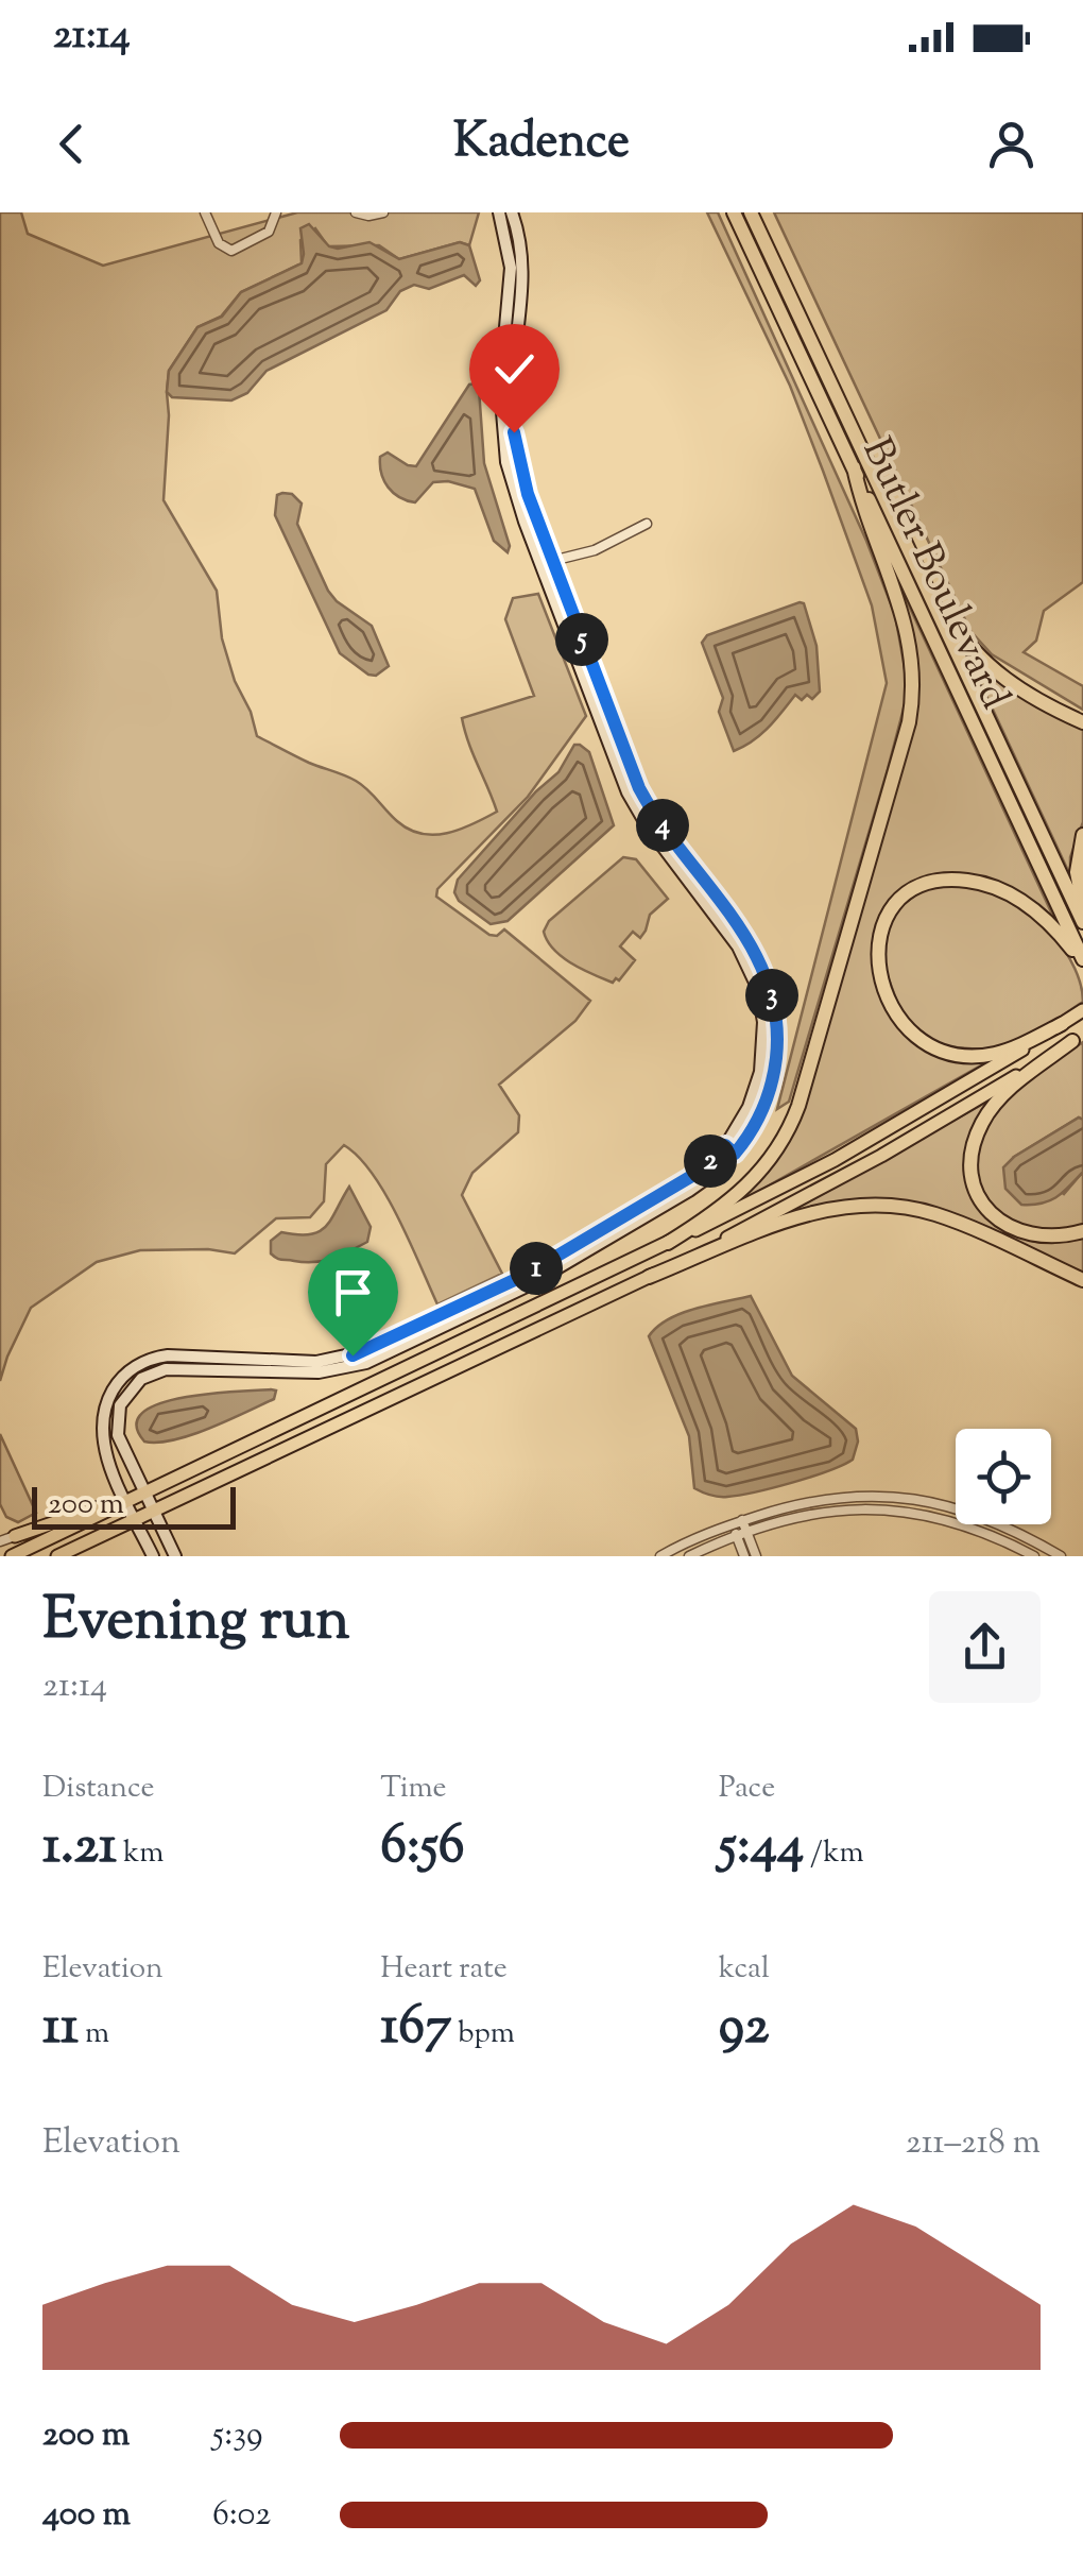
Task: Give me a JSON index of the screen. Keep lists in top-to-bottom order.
{
  "streets": {
    "highway": ["Butler Boulevard"]
  },
  "scale_bar": "200 m",
  "page": {
    "status": "21:14",
    "header": "Kadence",
    "pins": [
      "5",
      "4",
      "3",
      "2",
      "1"
    ],
    "scale": "200 m",
    "heading": ["Evening run", "21:14"],
    "stats": [
      ["Distance", "1.21 km"],
      ["Time", "6:56"],
      ["Pace", "5:44 /km"],
      ["Elevation", "11 m"],
      ["Heart rate", "167 bpm"],
      ["kcal", "92"]
    ],
    "chart": ["Elevation", "211–218 m"],
    "list": [
      {
        "name": "200 m",
        "note": "5:39"
      },
      {
        "name": "400 m",
        "note": "6:02"
      }
    ]
  }
}
